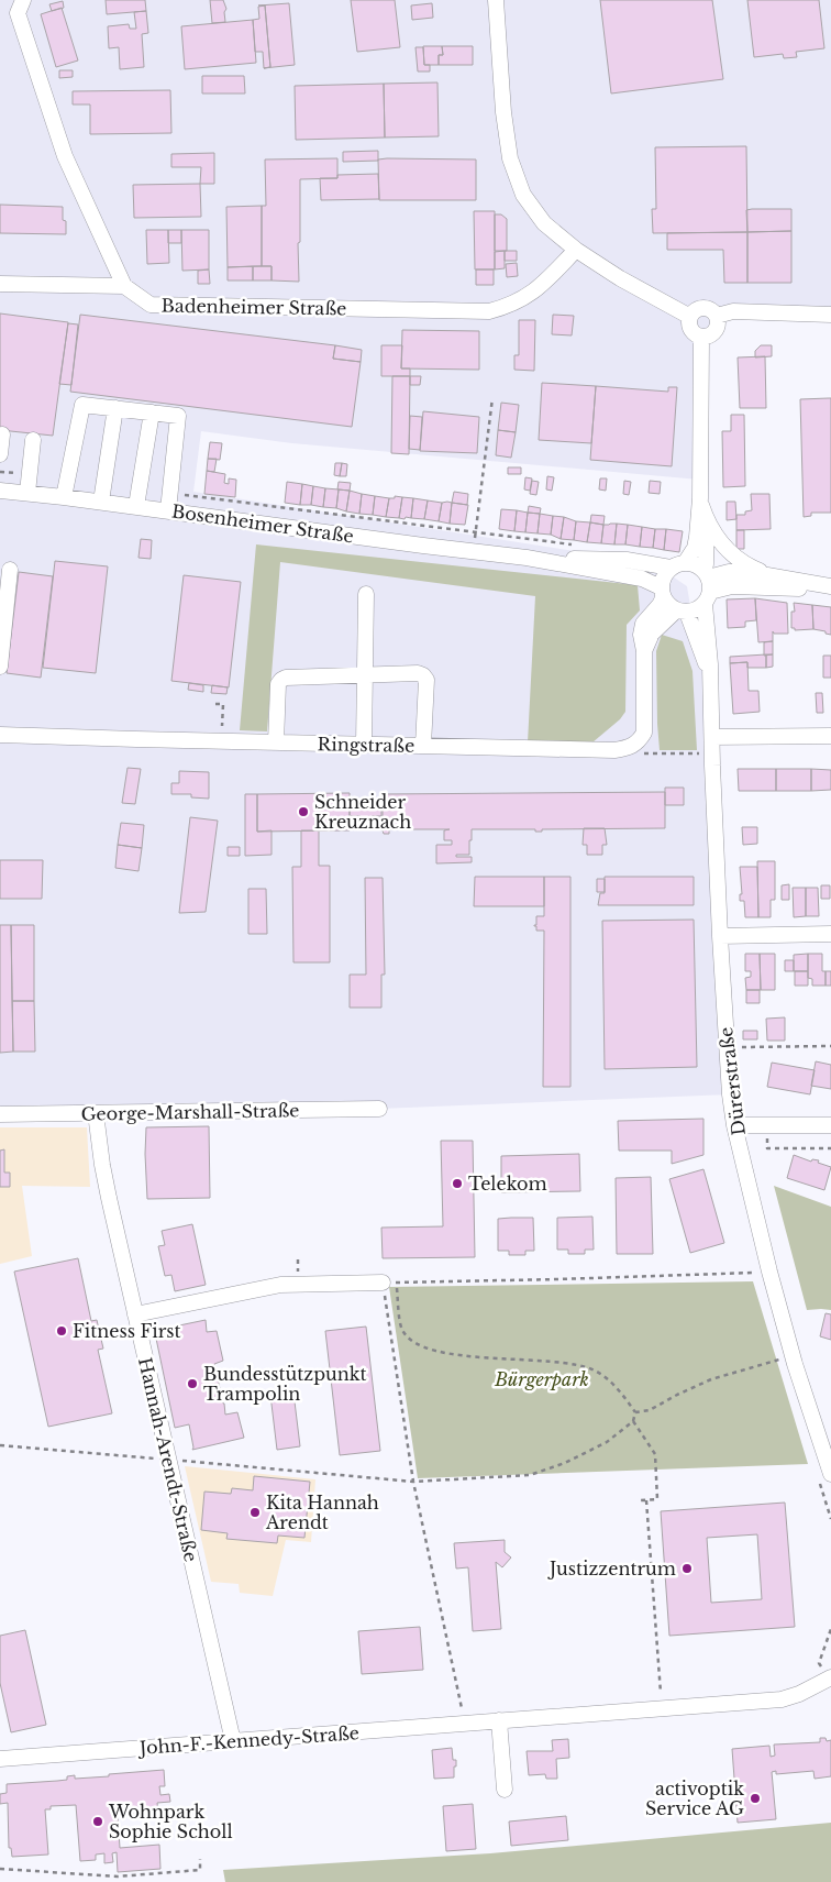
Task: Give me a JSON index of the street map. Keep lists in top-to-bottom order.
{
  "streets": {
    "street": [
      "Badenheimer Straße",
      "Bosenheimer Straße",
      "Ringstraße",
      "Dürerstraße",
      "George-Marshall-Straße",
      "Hannah-Arendt-Straße",
      "John-F.-Kennedy-Straße"
    ]
  },
  "crossings": [
    ["Bosenheimer Straße", "Dürerstraße"],
    ["George-Marshall-Straße", "Hannah-Arendt-Straße"],
    ["Hannah-Arendt-Straße", "John-F.-Kennedy-Straße"]
  ],
  "parks": ["Bürgerpark"],
  "places": [
    "Schneider Kreuznach",
    "Telekom",
    "Fitness First",
    "Bundesstützpunkt Trampolin",
    "Kita Hannah Arendt",
    "Justizzentrum",
    "activoptik Service AG",
    "Wohnpark Sophie Scholl"
  ]
}
